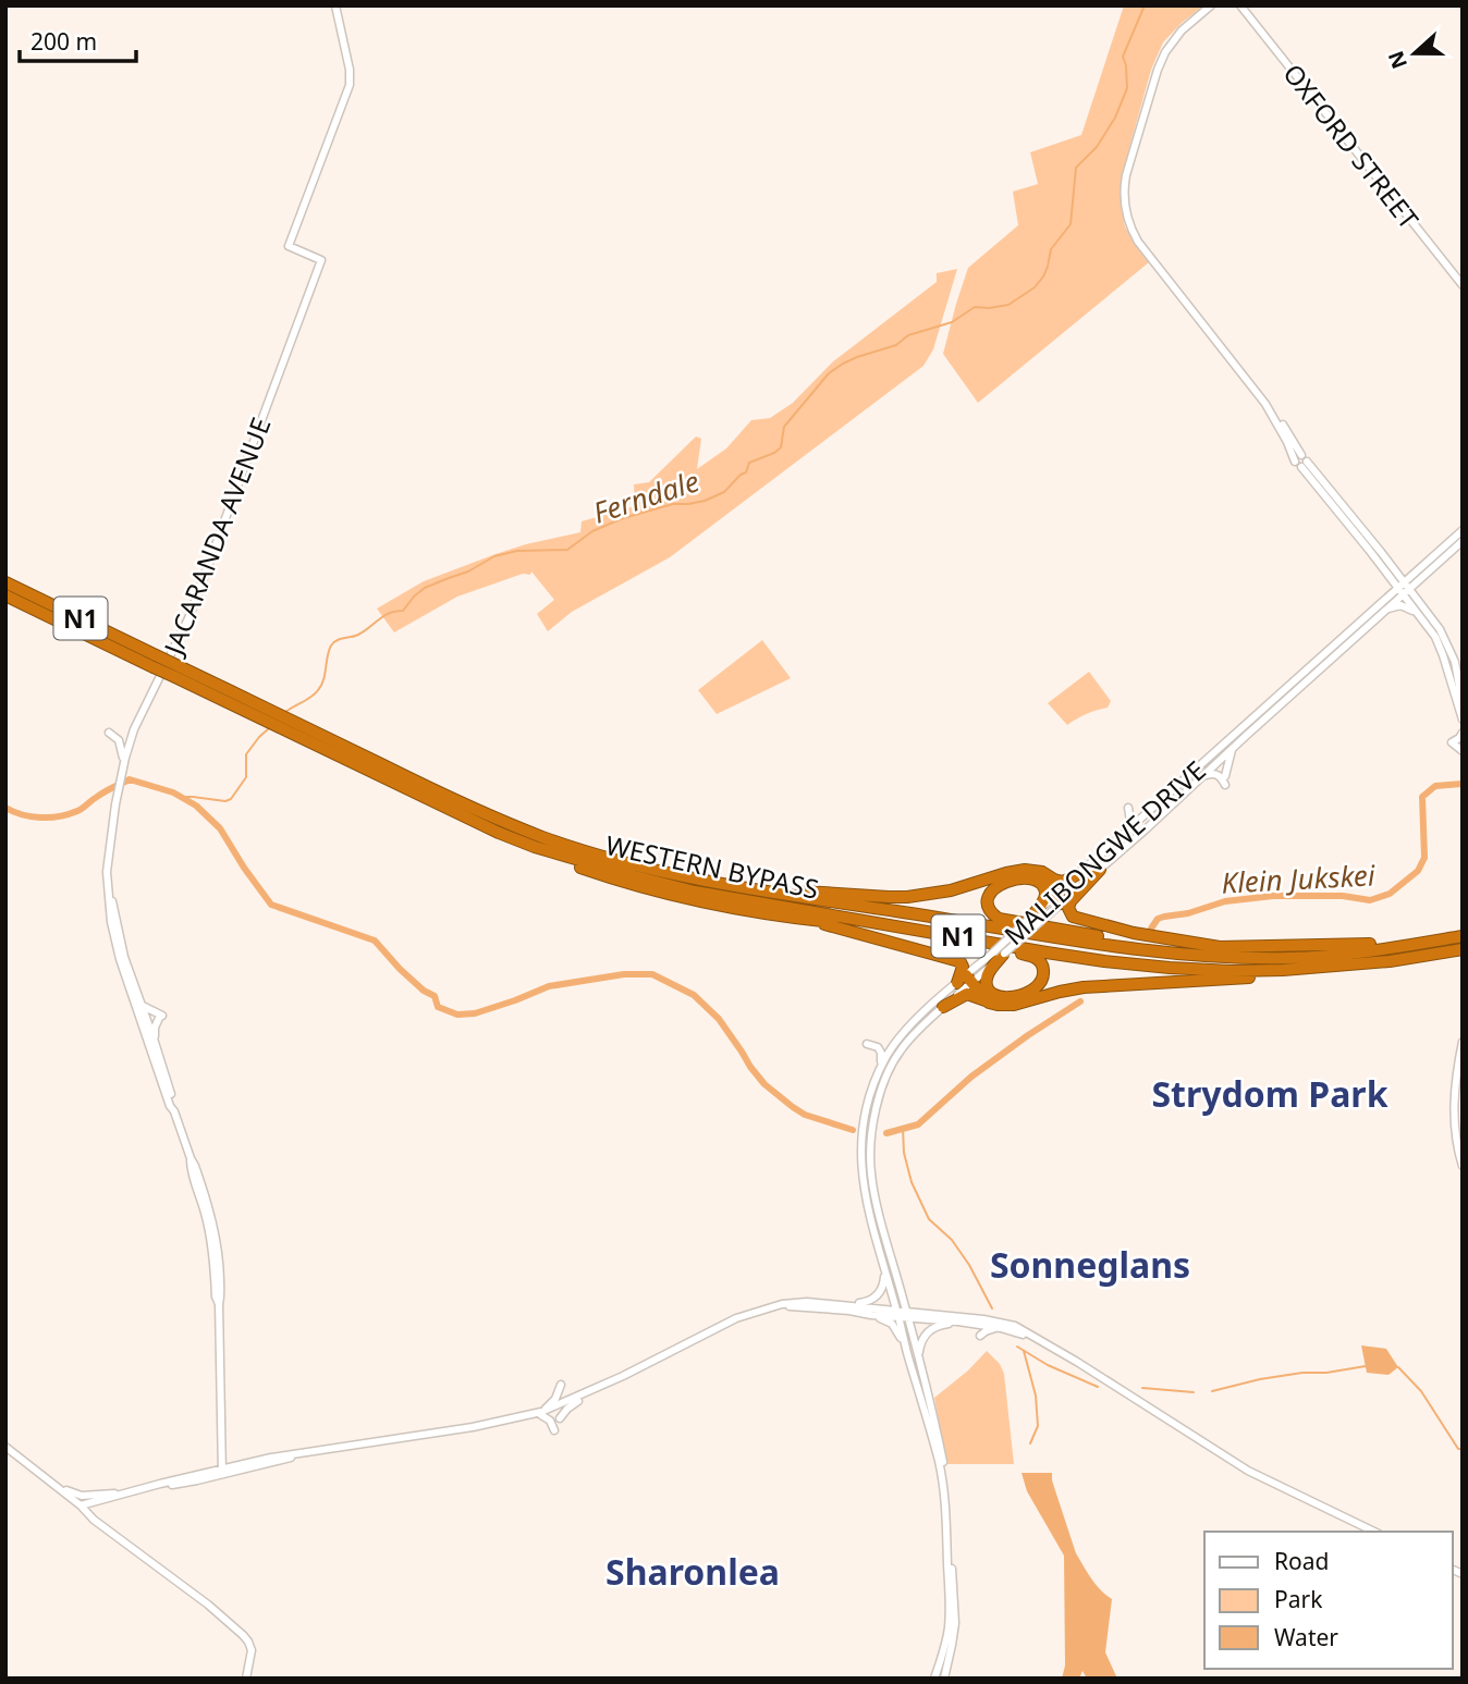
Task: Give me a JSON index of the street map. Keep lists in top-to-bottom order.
{
  "streets": {
    "highway": ["N1", "WESTERN BYPASS"],
    "street": ["OXFORD STREET", "JACARANDA AVENUE", "MALIBONGWE DRIVE"]
  },
  "districts": ["Strydom Park", "Sonneglans", "Sharonlea"],
  "water": ["Ferndale", "Klein Jukskei"],
  "legend": ["Road", "Park", "Water"],
  "scale_bar": "200 m",
  "north": "left"
}
